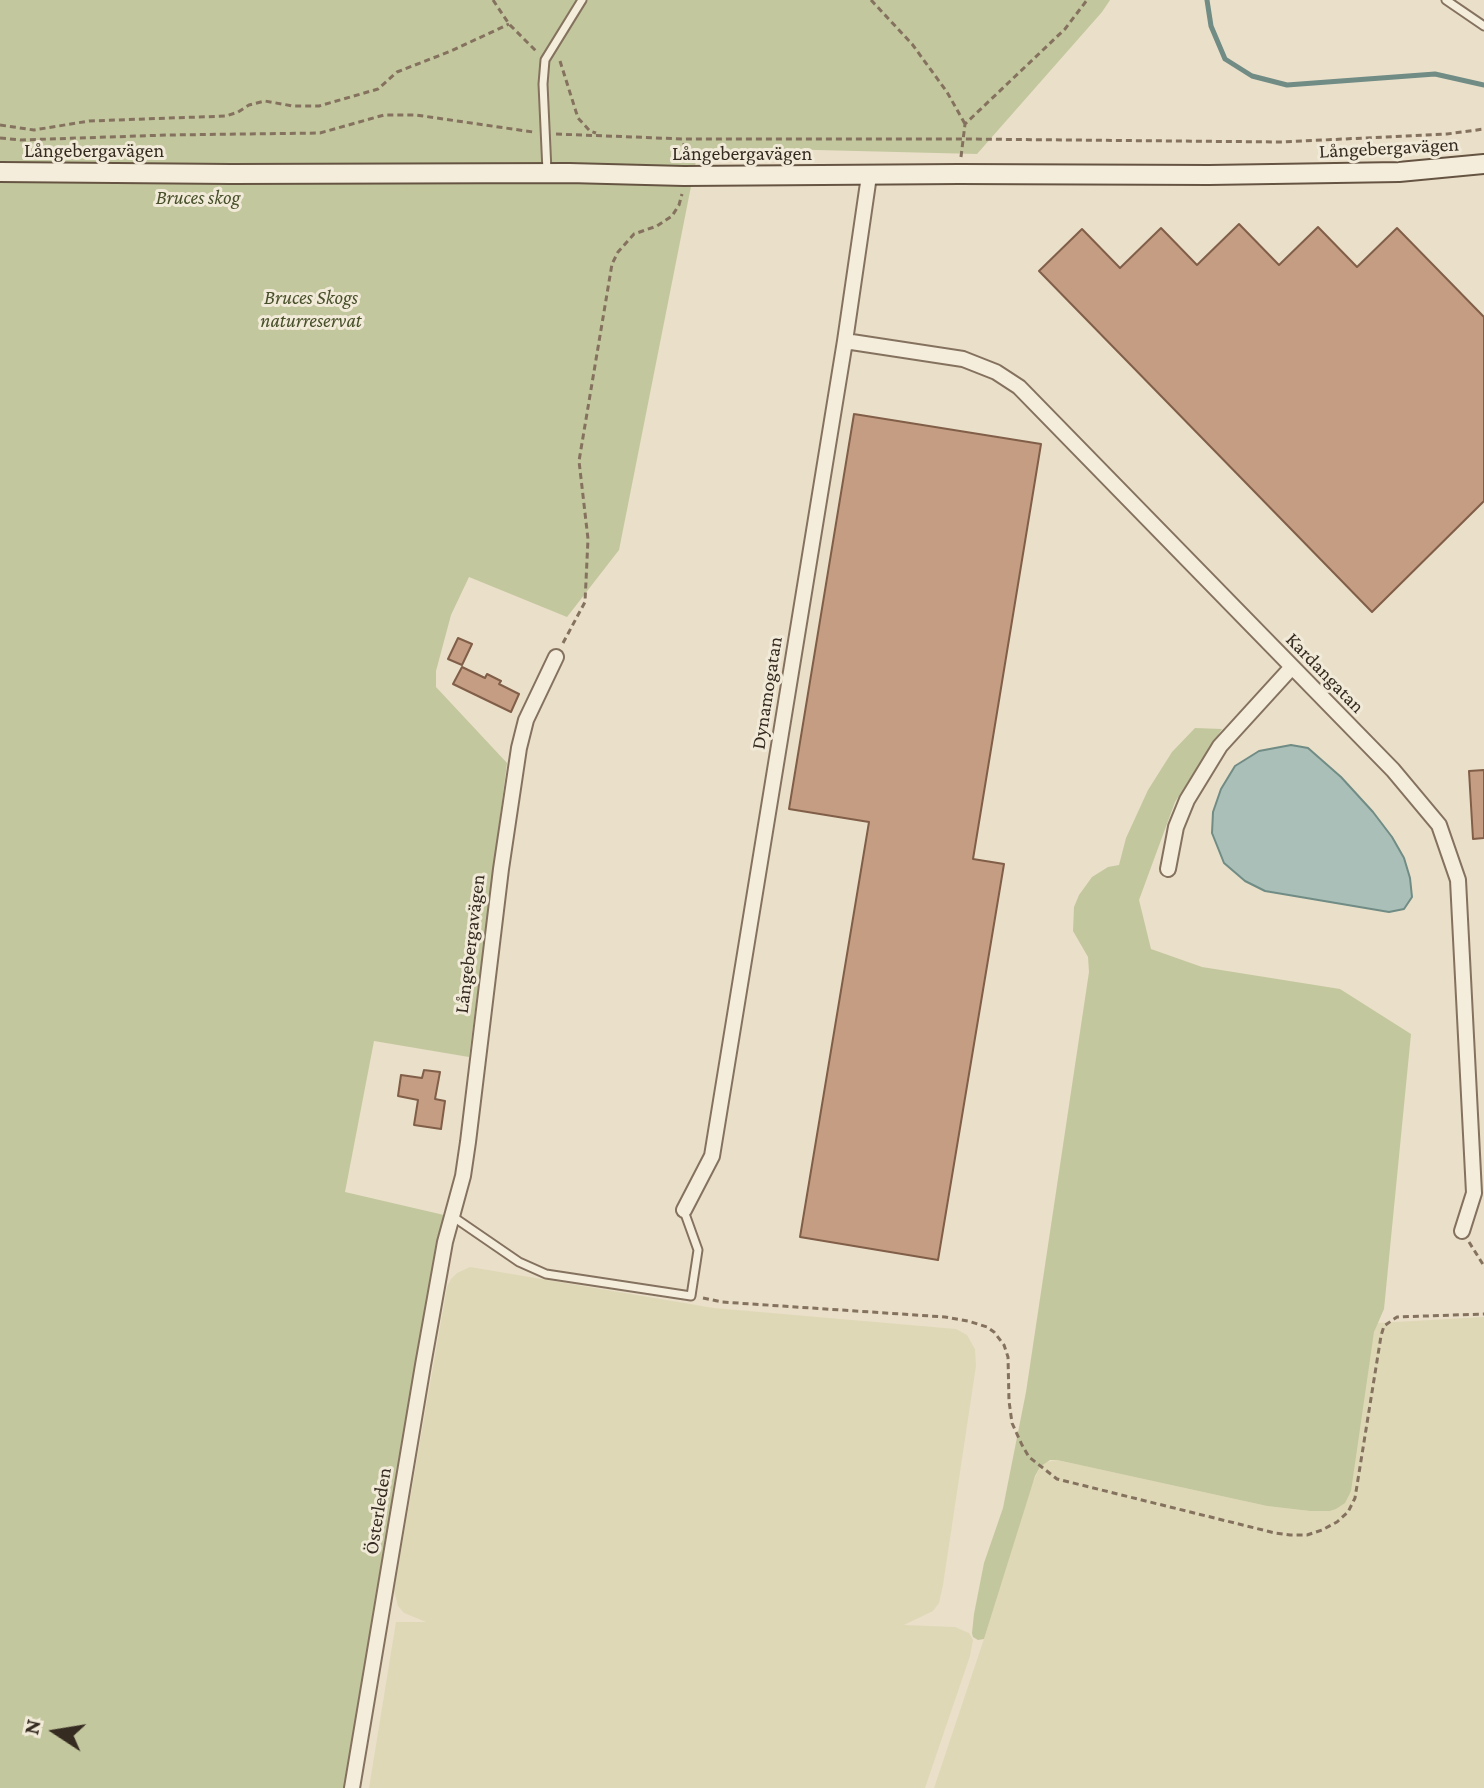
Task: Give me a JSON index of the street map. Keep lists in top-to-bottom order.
{
  "streets": {
    "street": [
      "Långebergavägen",
      "Kardangatan",
      "Dynamogatan",
      "Österleden"
    ]
  },
  "crossings": [
    ["Långebergavägen", "Dynamogatan"],
    ["Långebergavägen", "Österleden"],
    ["Kardangatan", "Dynamogatan"]
  ],
  "parks": ["Bruces skog", "Bruces Skogs naturreservat"],
  "north": "left"
}
